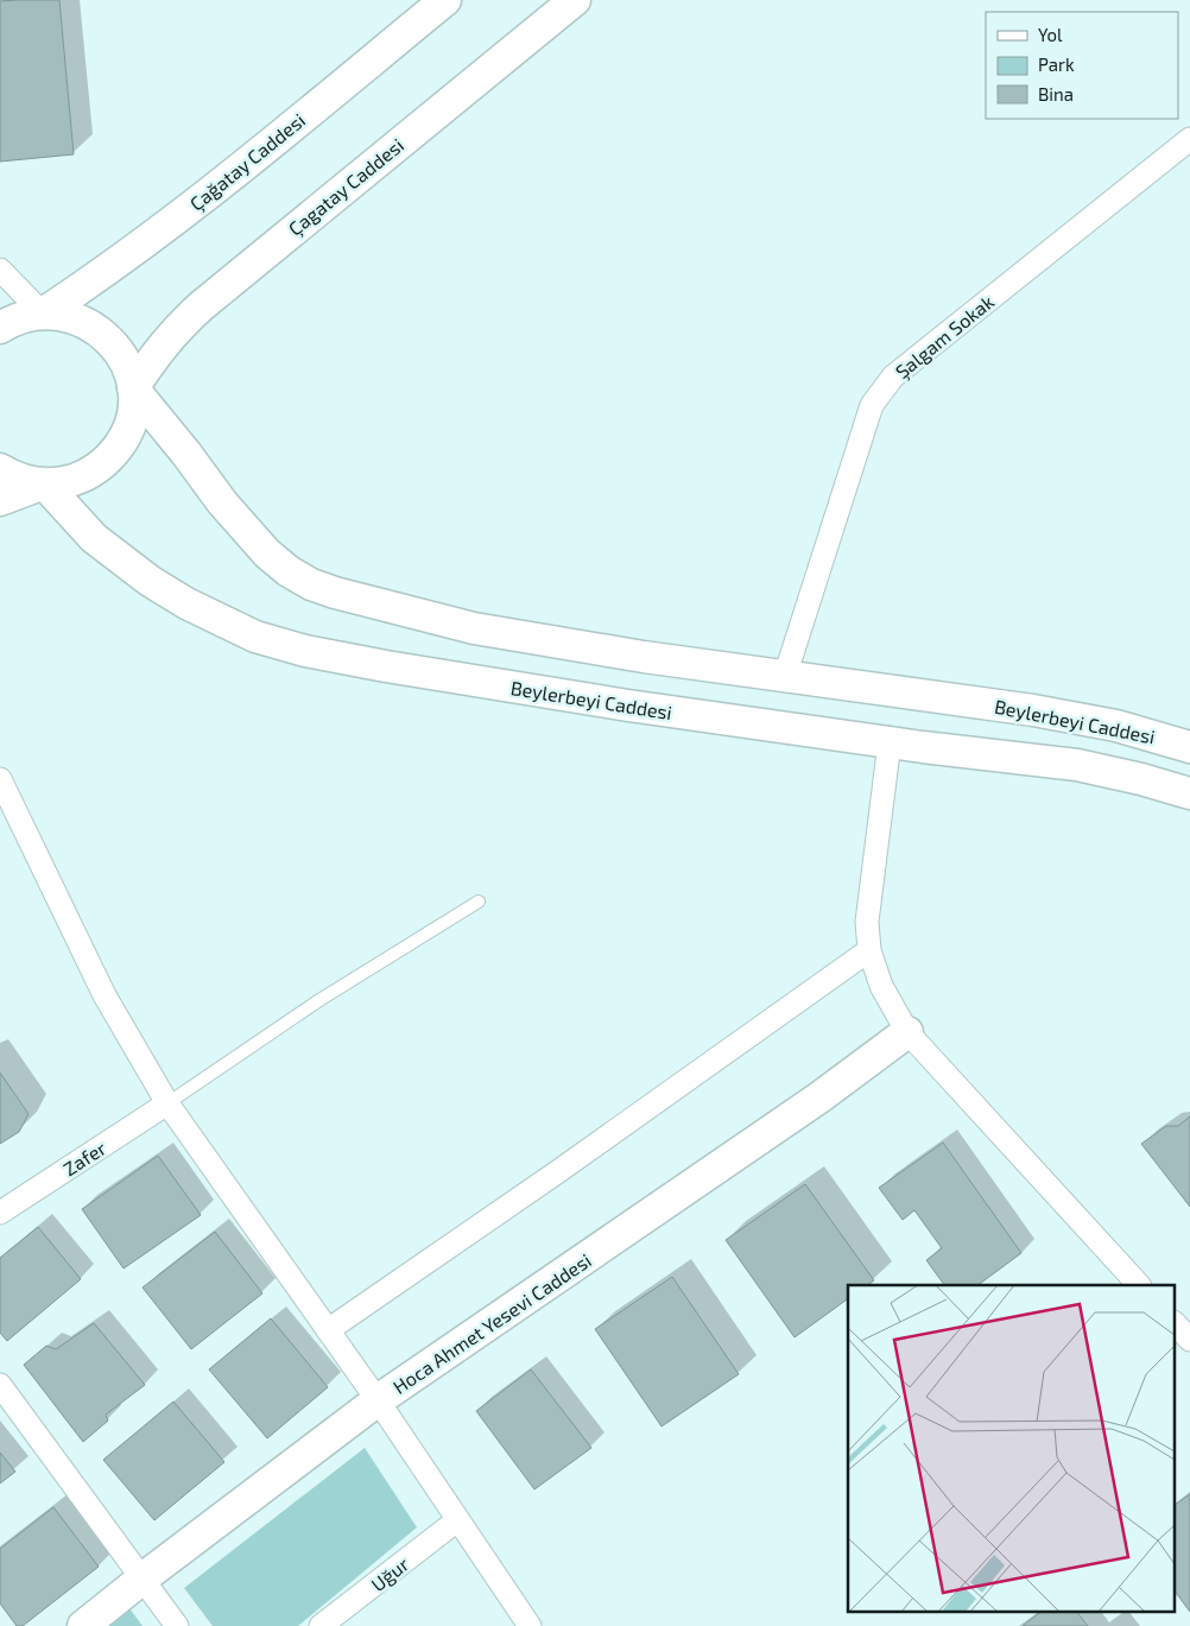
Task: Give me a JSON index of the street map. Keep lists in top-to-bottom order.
{
  "streets": {
    "street": [
      "Çağatay Caddesi",
      "Çagatay Caddesi",
      "Şalgam Sokak",
      "Beylerbeyi Caddesi",
      "Zafer",
      "Hoca Ahmet Yesevi Caddesi",
      "Uğur"
    ]
  },
  "crossings": [
    ["Çağatay Caddesi", "Çagatay Caddesi"],
    ["Çağatay Caddesi", "Beylerbeyi Caddesi"],
    ["Çagatay Caddesi", "Beylerbeyi Caddesi"],
    ["Şalgam Sokak", "Beylerbeyi Caddesi"]
  ],
  "legend": ["Yol", "Park", "Bina"]
}
